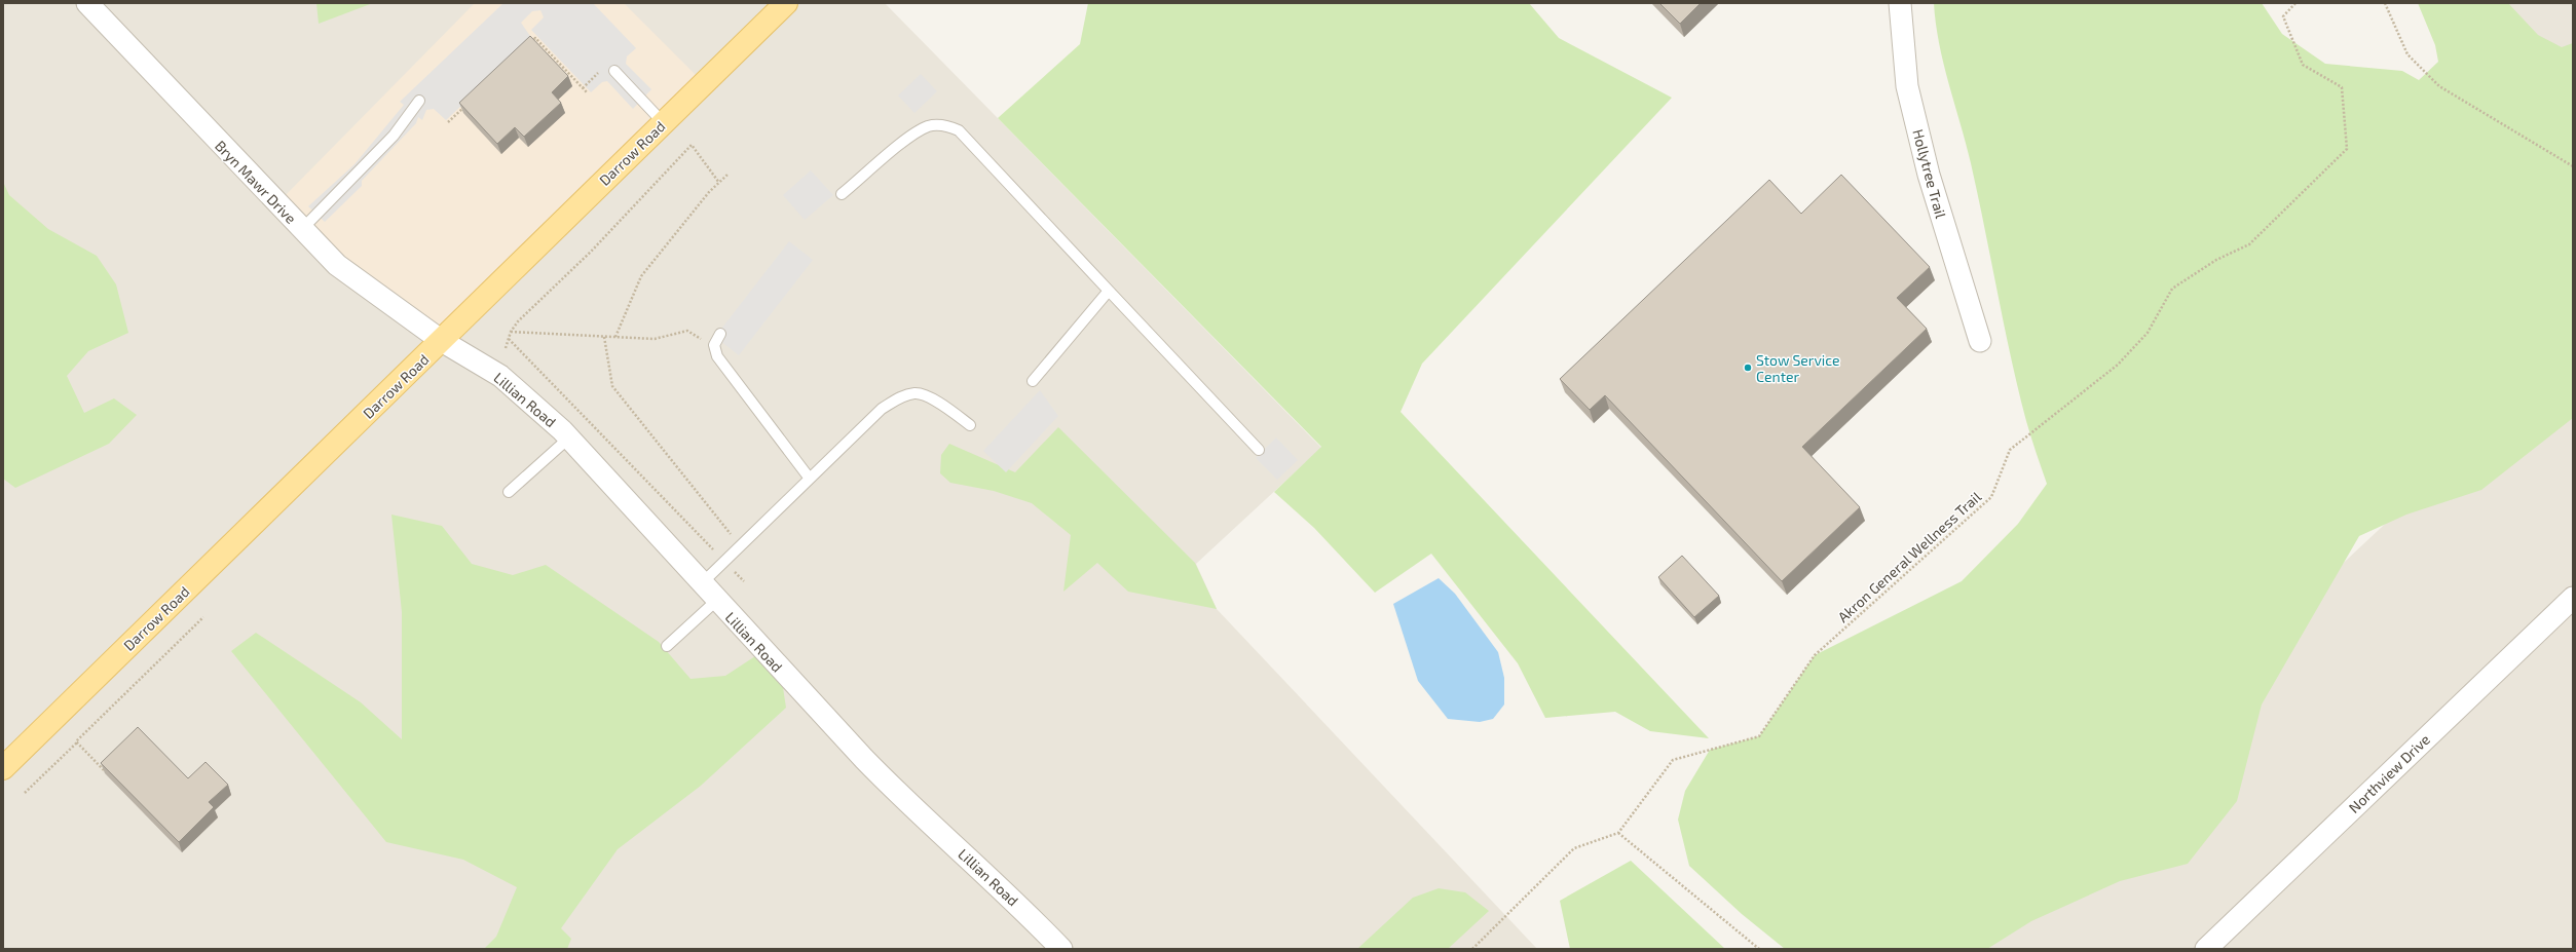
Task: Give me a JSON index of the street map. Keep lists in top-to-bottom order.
{
  "streets": {
    "main road": ["Darrow Road"],
    "street": [
      "Hollytree Trail",
      "Bryn Mawr Drive",
      "Lillian Road",
      "Northview Drive"
    ],
    "path": ["Akron General Wellness Trail"]
  },
  "crossings": [
    ["Darrow Road", "Bryn Mawr Drive"],
    ["Darrow Road", "Lillian Road"],
    ["Bryn Mawr Drive", "Lillian Road"]
  ],
  "places": ["Stow Service Center"]
}
